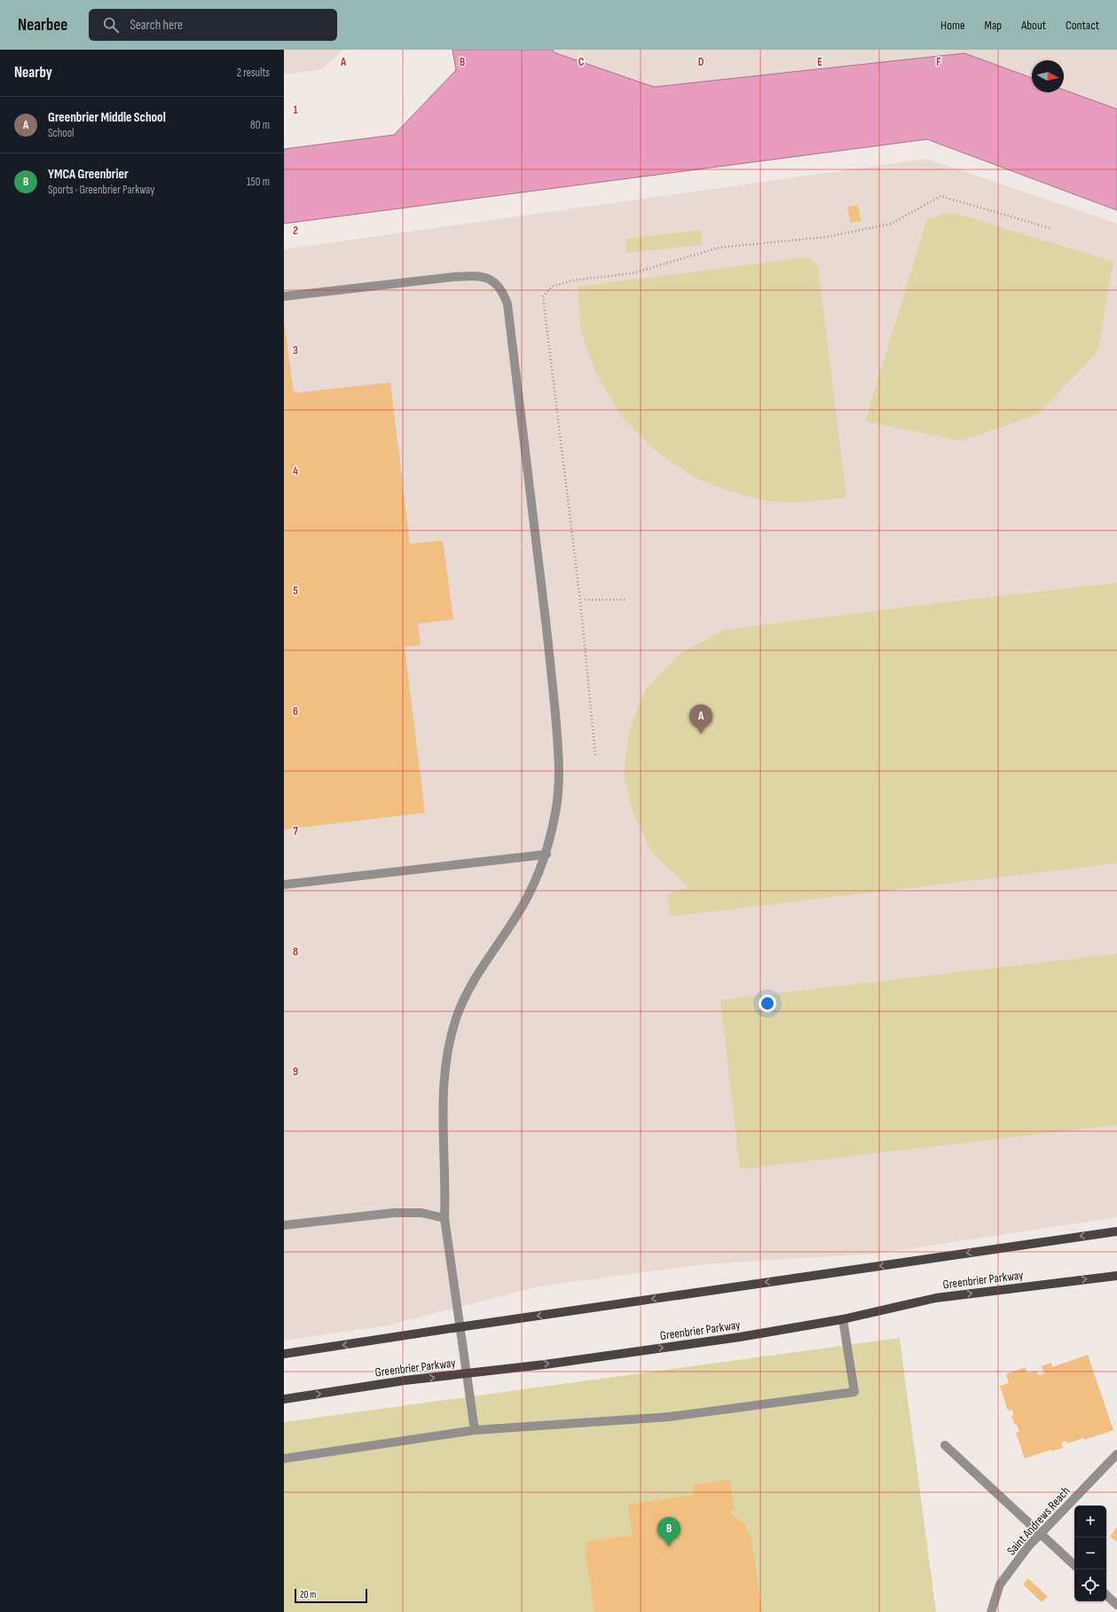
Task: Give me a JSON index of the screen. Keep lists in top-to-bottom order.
{
  "streets": {
    "main road": ["Greenbrier Parkway"],
    "street": ["Saint Andrews Reach"]
  },
  "scale_bar": "20 m",
  "north": "right",
  "page": {
    "header": "Nearbee",
    "search": "Search here",
    "nav": [
      "Home",
      "Map",
      "About",
      "Contact"
    ],
    "heading": ["Nearby", "2 results"],
    "list": [
      {
        "mark": "A",
        "name": "Greenbrier Middle School",
        "note": "School",
        "value": "80 m"
      },
      {
        "mark": "B",
        "name": "YMCA Greenbrier",
        "note": "Sports · Greenbrier Parkway",
        "value": "150 m"
      }
    ],
    "pins": ["A", "B"],
    "map_buttons": ["+", "−"],
    "scale": "20 m"
  },
  "grid": {
    "columns": [
      "A",
      "B",
      "C",
      "D",
      "E",
      "F"
    ],
    "rows": [
      "1",
      "2",
      "3",
      "4",
      "5",
      "6",
      "7",
      "8",
      "9"
    ]
  }
}
